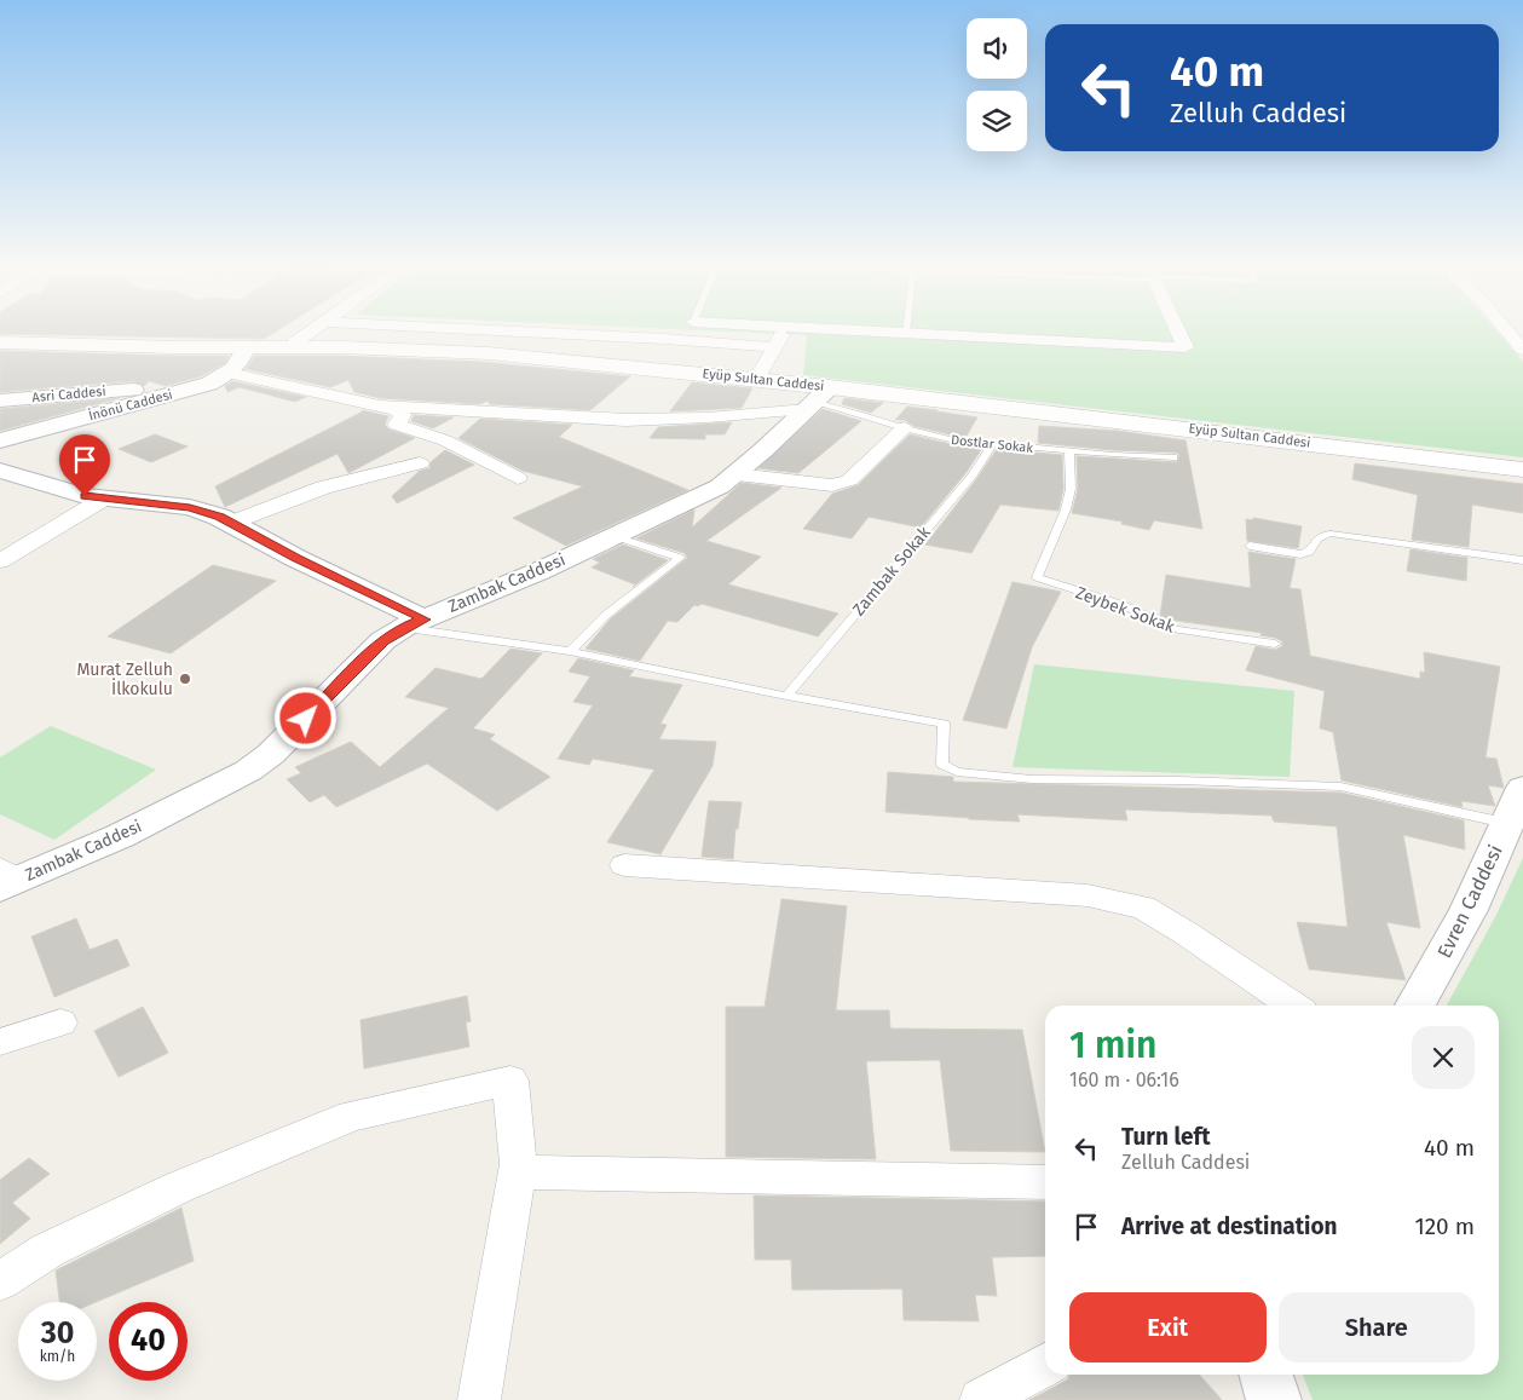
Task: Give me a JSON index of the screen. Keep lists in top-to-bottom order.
{
  "streets": {
    "main road": ["Eyüp Sultan Caddesi"],
    "street": [
      "Asri Caddesi",
      "İnönü Caddesi",
      "Zambak Caddesi",
      "Evren Caddesi"
    ],
    "lane": ["Dostlar Sokak", "Zambak Sokak", "Zeybek Sokak"]
  },
  "crossings": [
    ["Eyüp Sultan Caddesi", "İnönü Caddesi"],
    ["Eyüp Sultan Caddesi", "Dostlar Sokak"],
    ["Eyüp Sultan Caddesi", "Zambak Caddesi"],
    ["Asri Caddesi", "İnönü Caddesi"],
    ["Dostlar Sokak", "Zambak Sokak"],
    ["Dostlar Sokak", "Zambak Caddesi"],
    ["Dostlar Sokak", "Zeybek Sokak"]
  ],
  "places": ["Murat Zelluh İlkokulu"],
  "page": {
    "turn": ["40 m", "Zelluh Caddesi"],
    "heading": ["1 min", "160 m · 06:16"],
    "list": [
      {
        "name": "Turn left",
        "note": "Zelluh Caddesi",
        "value": "40 m"
      },
      {
        "name": "Arrive at destination",
        "value": "120 m"
      }
    ],
    "buttons": ["Exit", "Share"],
    "speed": "30 km/h",
    "limit": "40"
  }
}
